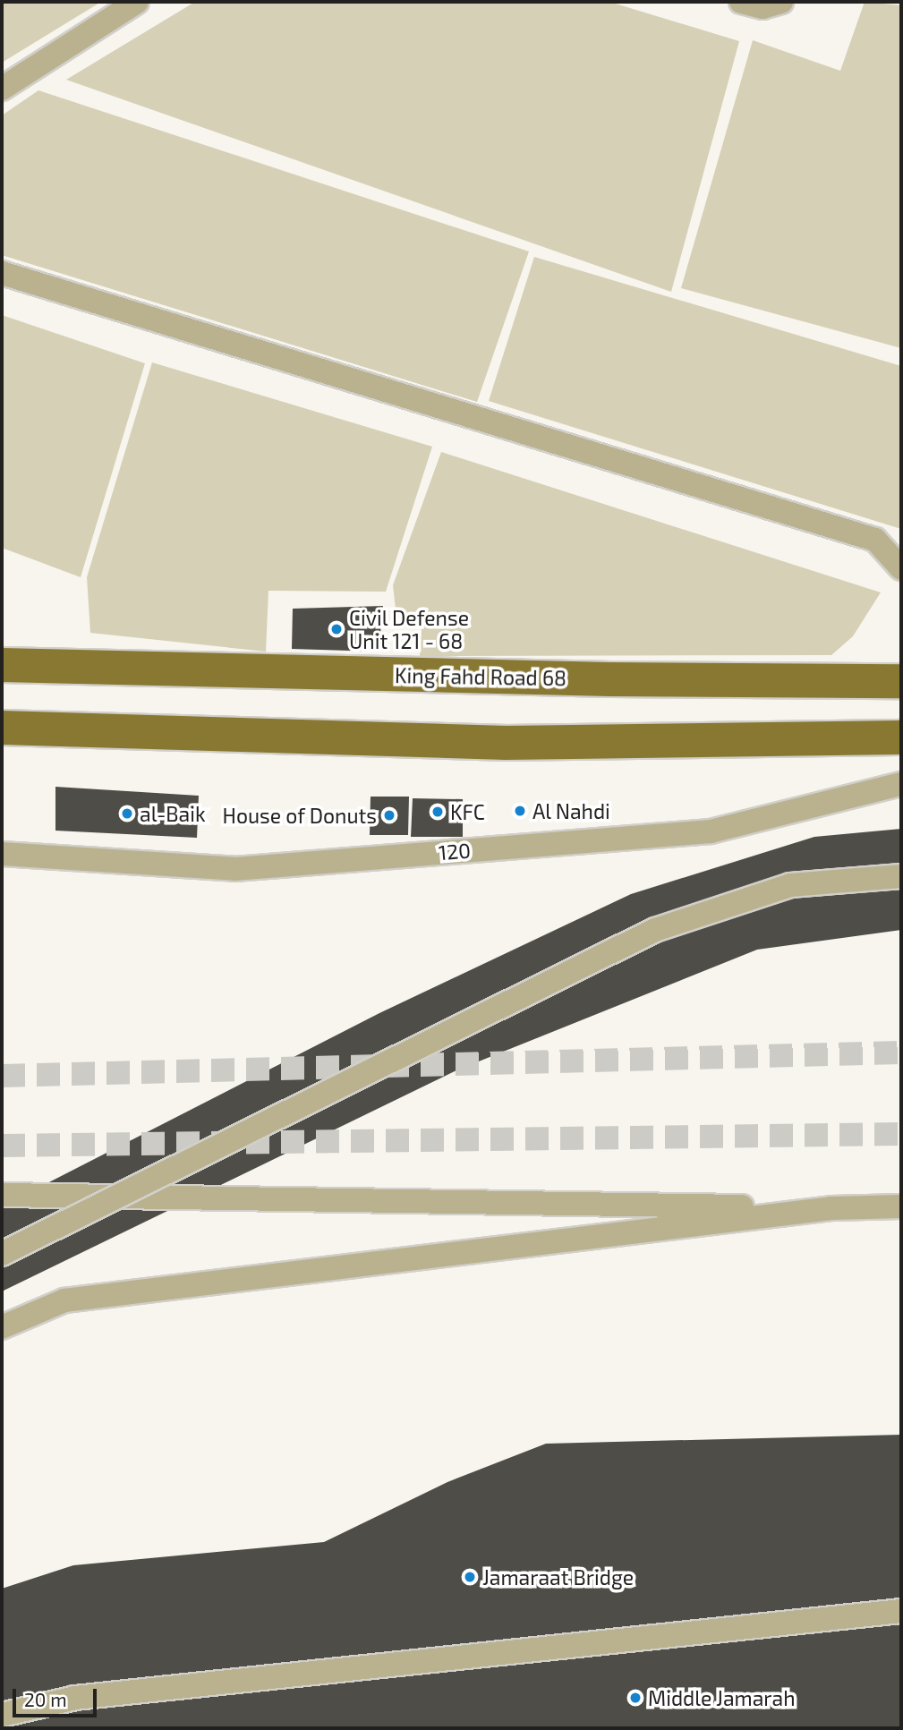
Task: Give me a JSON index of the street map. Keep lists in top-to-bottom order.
{
  "streets": {
    "main road": ["King Fahd Road 68"],
    "street": ["120"]
  },
  "places": [
    "Civil Defense Unit 121 - 68",
    "Al Nahdi",
    "KFC",
    "al-Baik",
    "House of Donuts",
    "Jamaraat Bridge",
    "Middle Jamarah"
  ],
  "scale_bar": "20 m"
}
